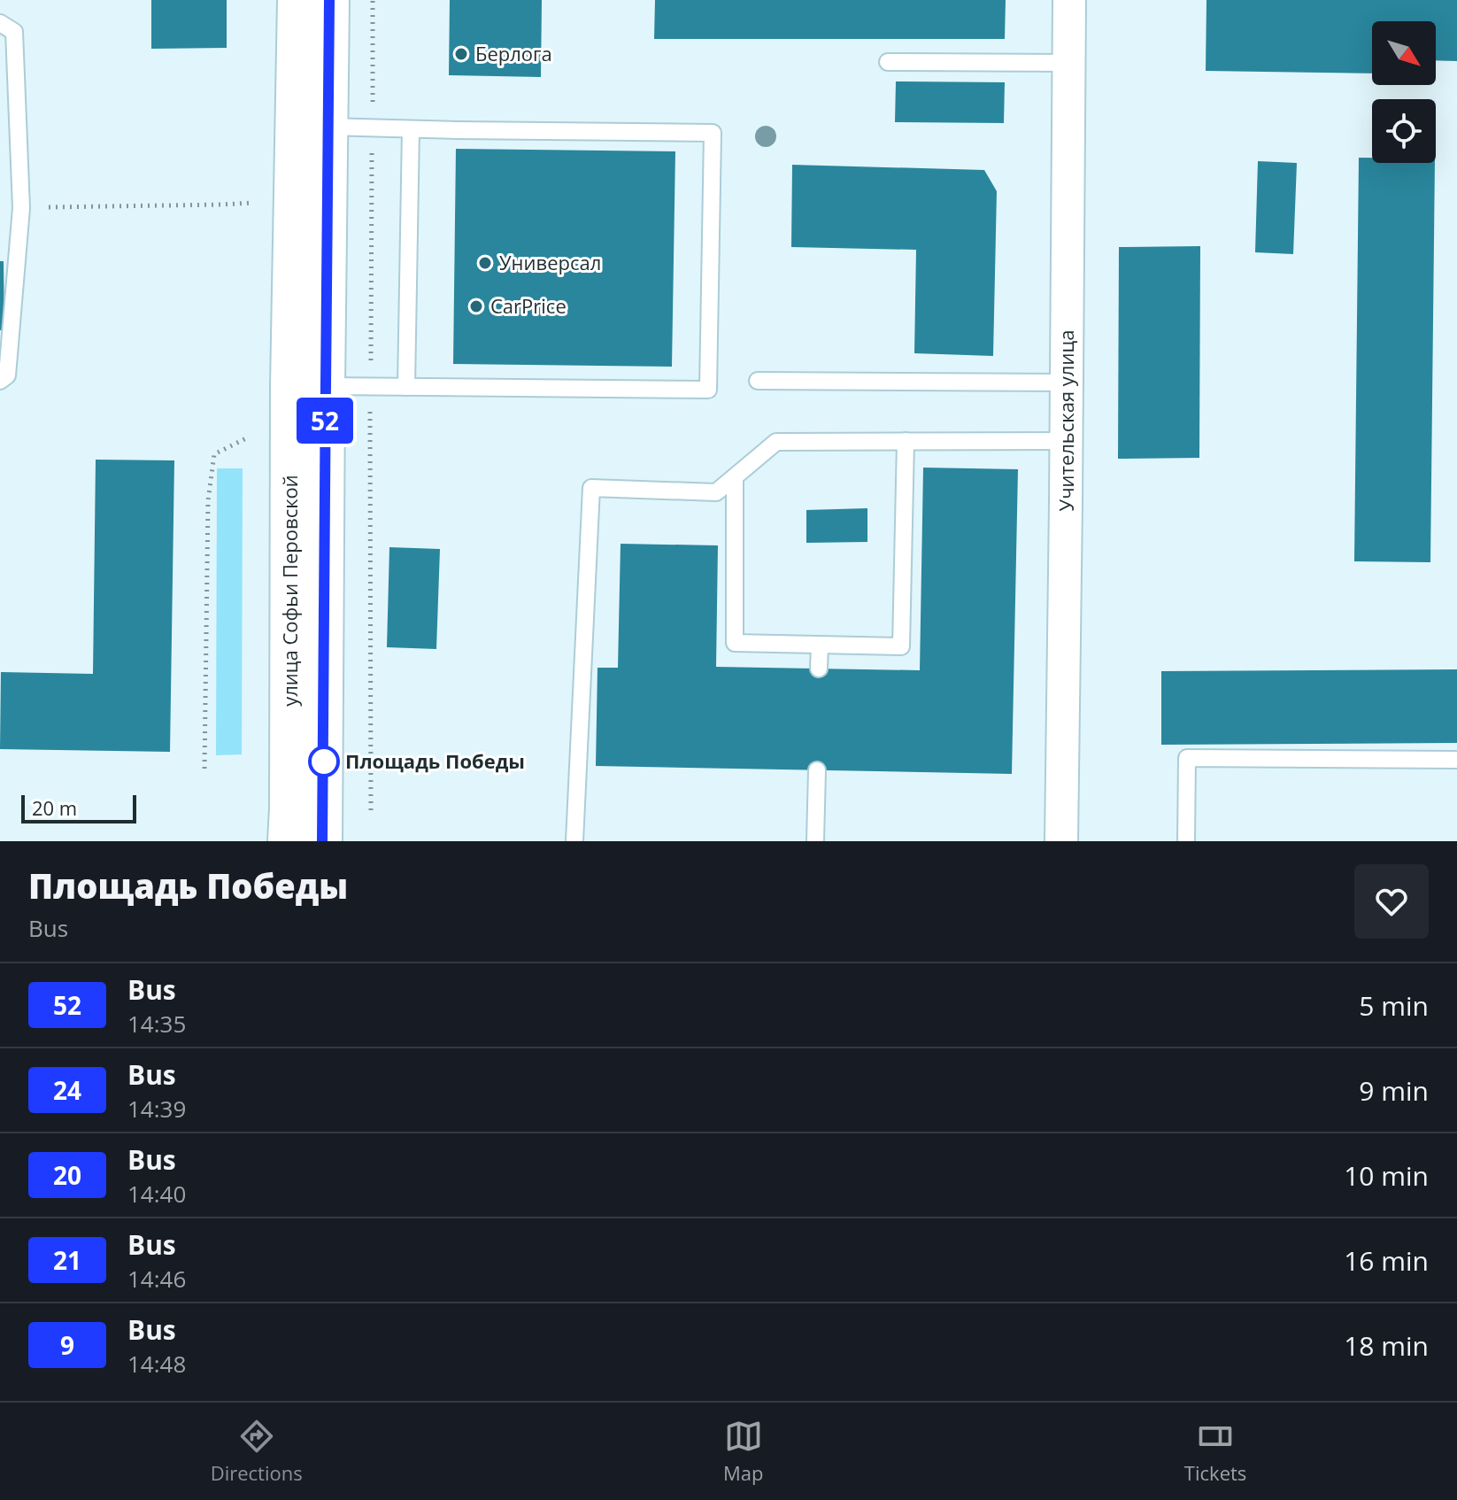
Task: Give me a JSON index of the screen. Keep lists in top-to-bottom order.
{
  "streets": {
    "main road": ["улица Софьи Перовской"],
    "street": ["Учительская улица"]
  },
  "places": [
    "Берлога",
    "Универсал",
    "CarPrice",
    "Площадь Победы"
  ],
  "lines": ["bus line 52"],
  "scale_bar": "20 m",
  "north": "bottom right",
  "page": {
    "on_map": "52",
    "scale": "20 m",
    "heading": ["Площадь Победы", "Bus"],
    "list": [
      {
        "mark": "52",
        "name": "Bus",
        "note": "14:35",
        "value": "5 min"
      },
      {
        "mark": "24",
        "name": "Bus",
        "note": "14:39",
        "value": "9 min"
      },
      {
        "mark": "20",
        "name": "Bus",
        "note": "14:40",
        "value": "10 min"
      },
      {
        "mark": "21",
        "name": "Bus",
        "note": "14:46",
        "value": "16 min"
      },
      {
        "mark": "9",
        "name": "Bus",
        "note": "14:48",
        "value": "18 min"
      }
    ],
    "tabs": ["Directions", "Map", "Tickets"]
  }
}
